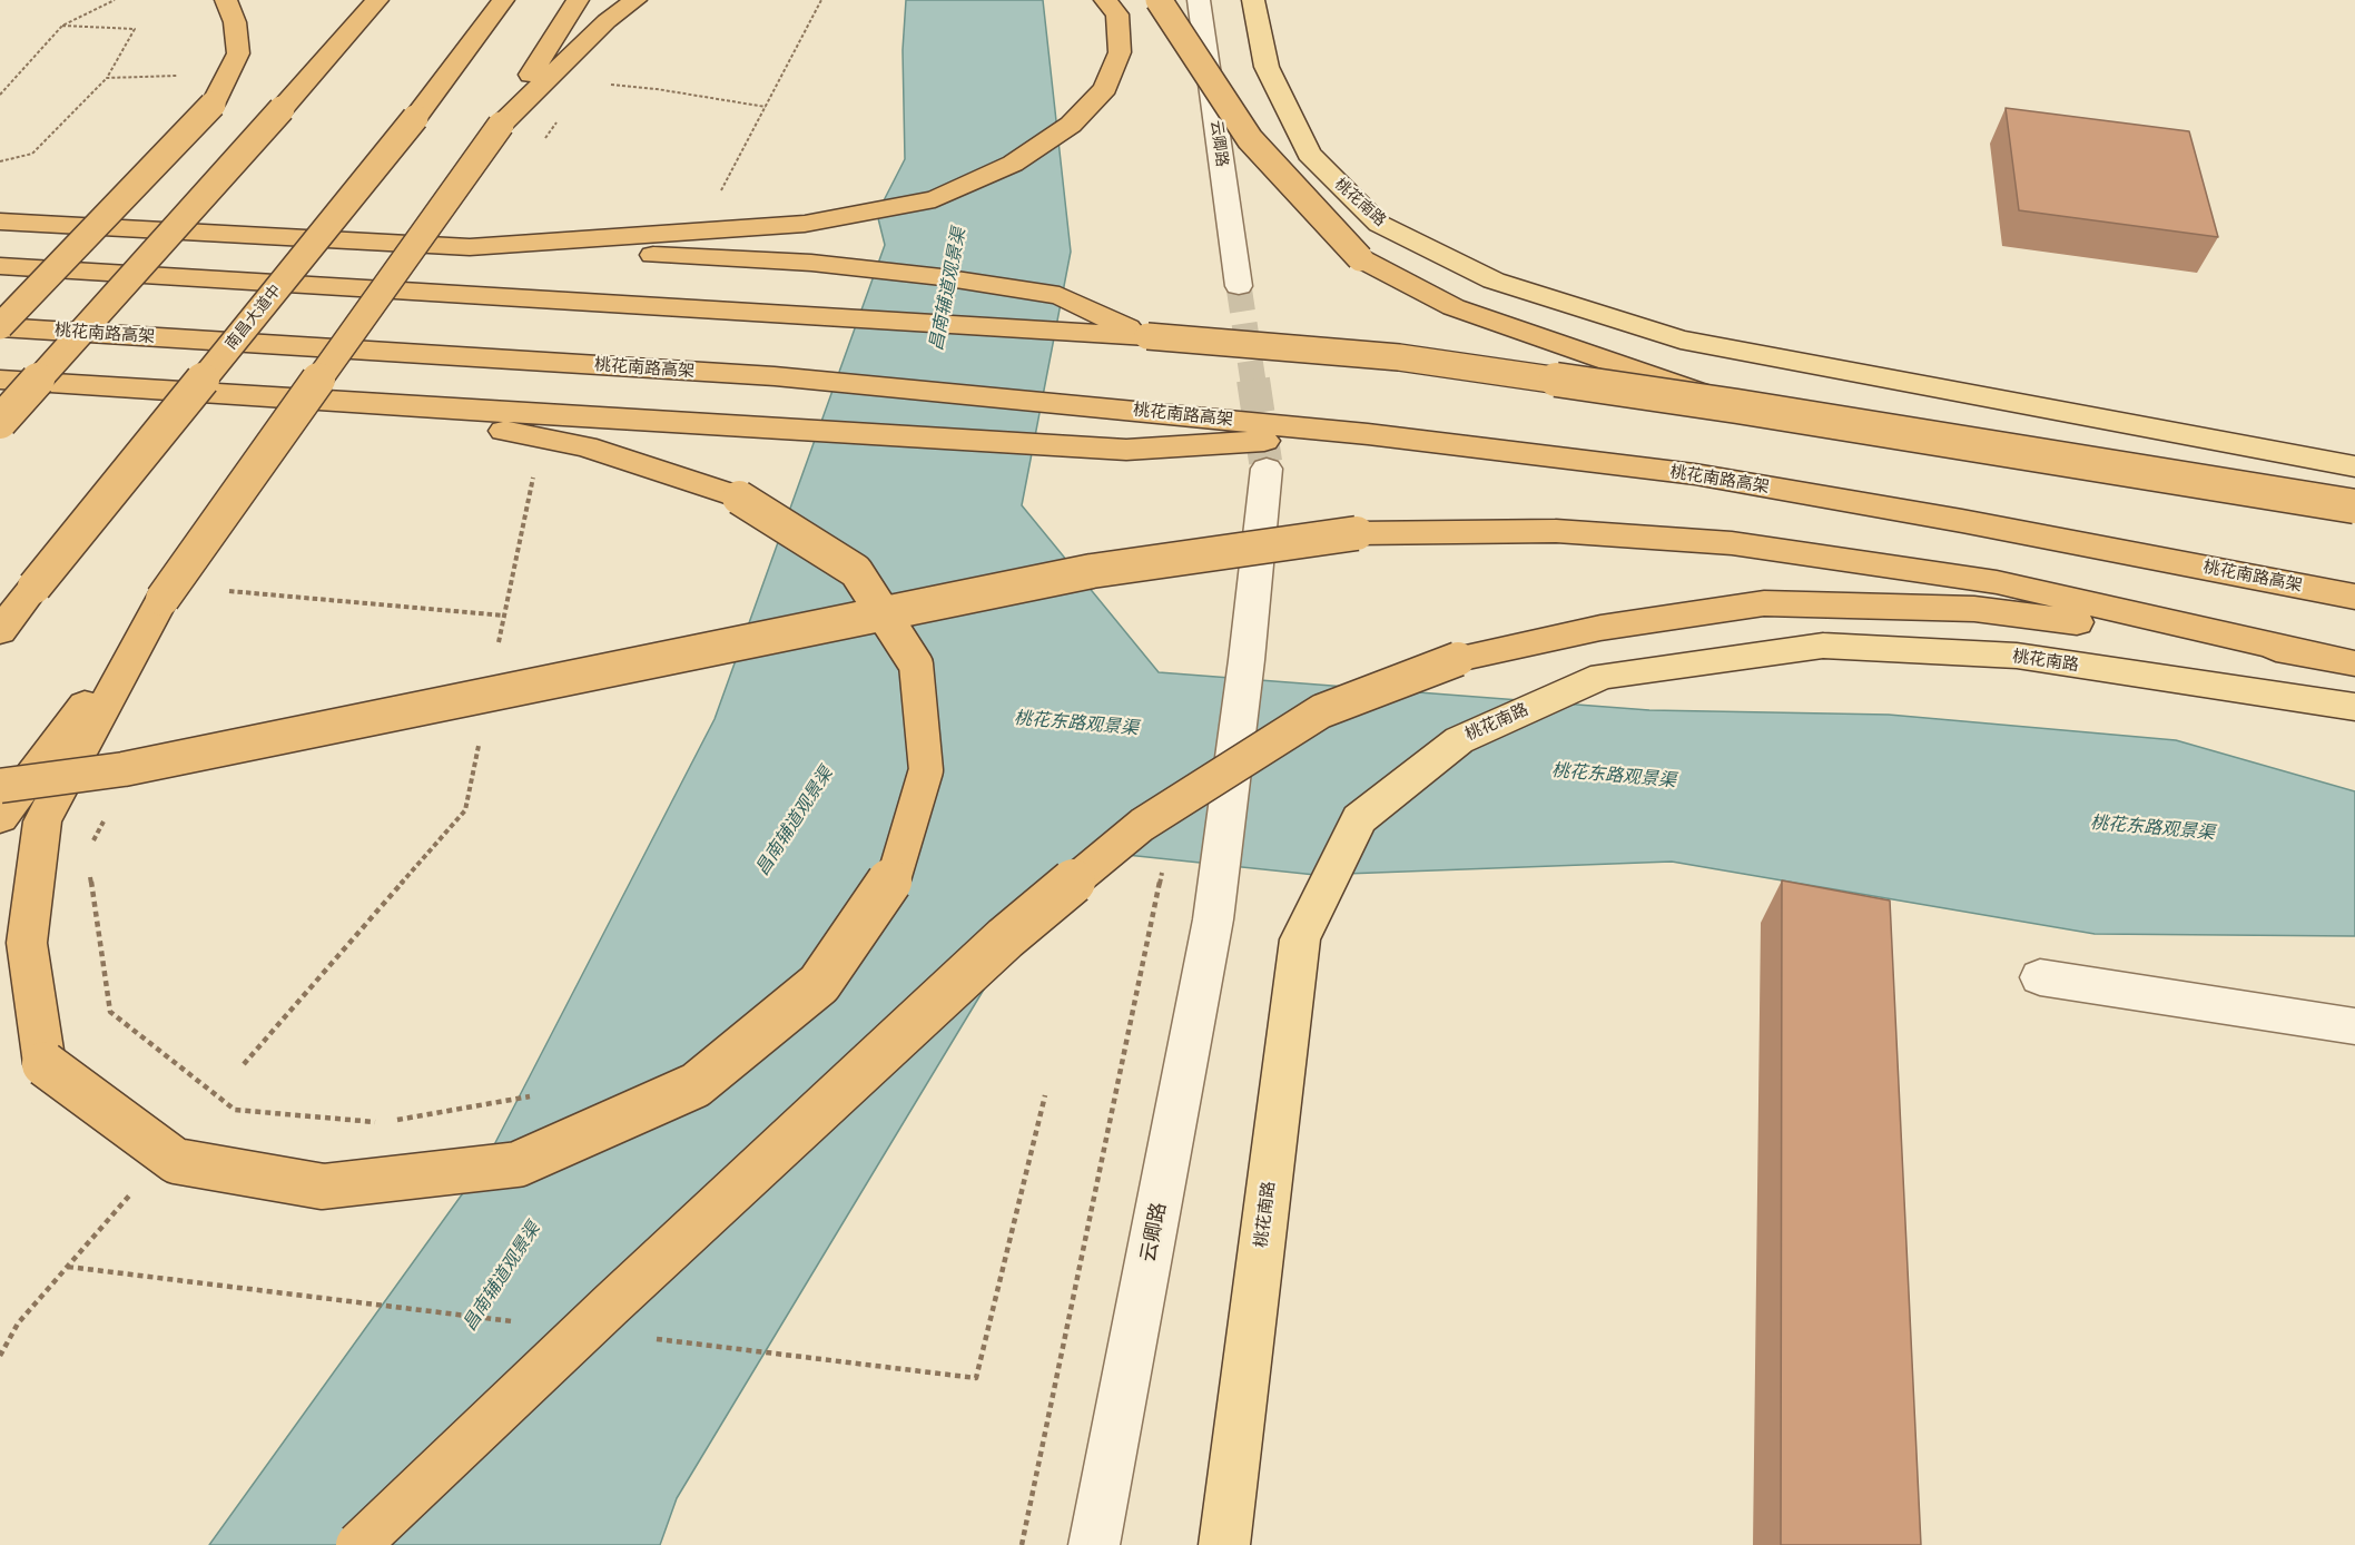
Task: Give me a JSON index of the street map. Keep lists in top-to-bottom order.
{
  "streets": {
    "highway": ["南昌大道中", "桃花南路高架"],
    "main road": ["桃花南路"],
    "street": ["云卿路"]
  },
  "water": ["昌南辅道观景渠", "桃花东路观景渠"]
}
